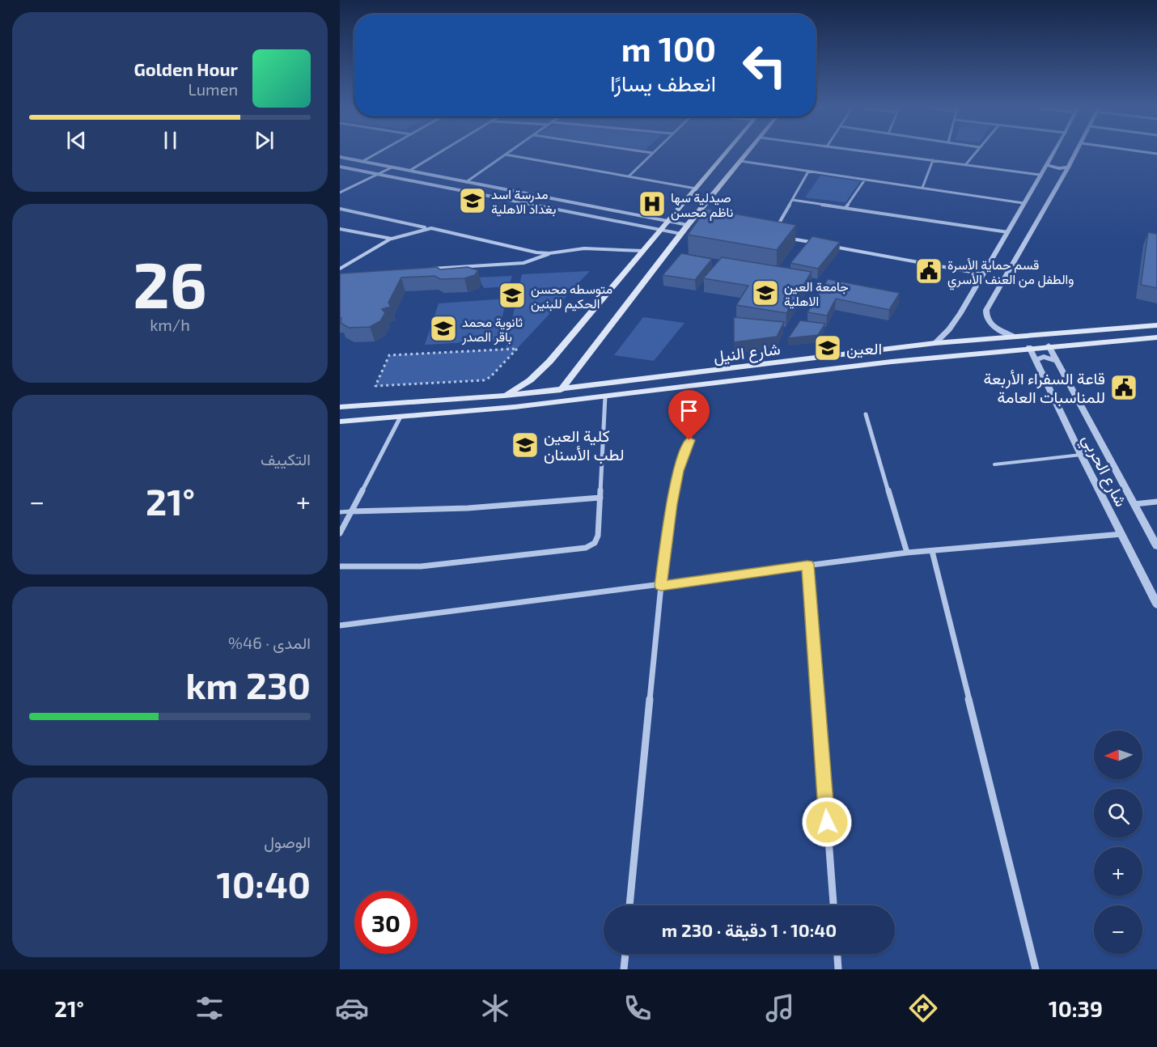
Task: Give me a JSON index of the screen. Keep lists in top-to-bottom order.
{
  "streets": {
    "main road": ["شارع النيل"],
    "street": ["شارع الحربي"]
  },
  "places": {
    "school or university": [
      "مدرسة اسد بغداد الاهلية",
      "جامعة العين الاهلية",
      "متوسطه محسن الحكيم للبنين",
      "ثانوية محمد باقر الصدر",
      "العين",
      "كلية العين لطب الأسنان"
    ],
    "hospital": ["صيدلية سها ناظم محسن"],
    "public building": ["قسم حماية الأسرة والطفل من العنف الأسري", "قاعة السفراء الأربعة للمناسبات العامة"]
  },
  "north": "left",
  "page": {
    "turn": ["100 m", "انعطف يسارًا"],
    "song": ["Golden Hour", "Lumen"],
    "tile": [
      ["26", "km/h"],
      "التكييف",
      ["المدى · 46%", "230 km"],
      ["الوصول", "10:40"]
    ],
    "heat": ["−", "21°", "+"],
    "map_buttons": ["+", "−"],
    "limit": "30",
    "trip": "10:40 · 1 دقيقة · 230 m",
    "tabs": ["10:39", "21°"]
  }
}
